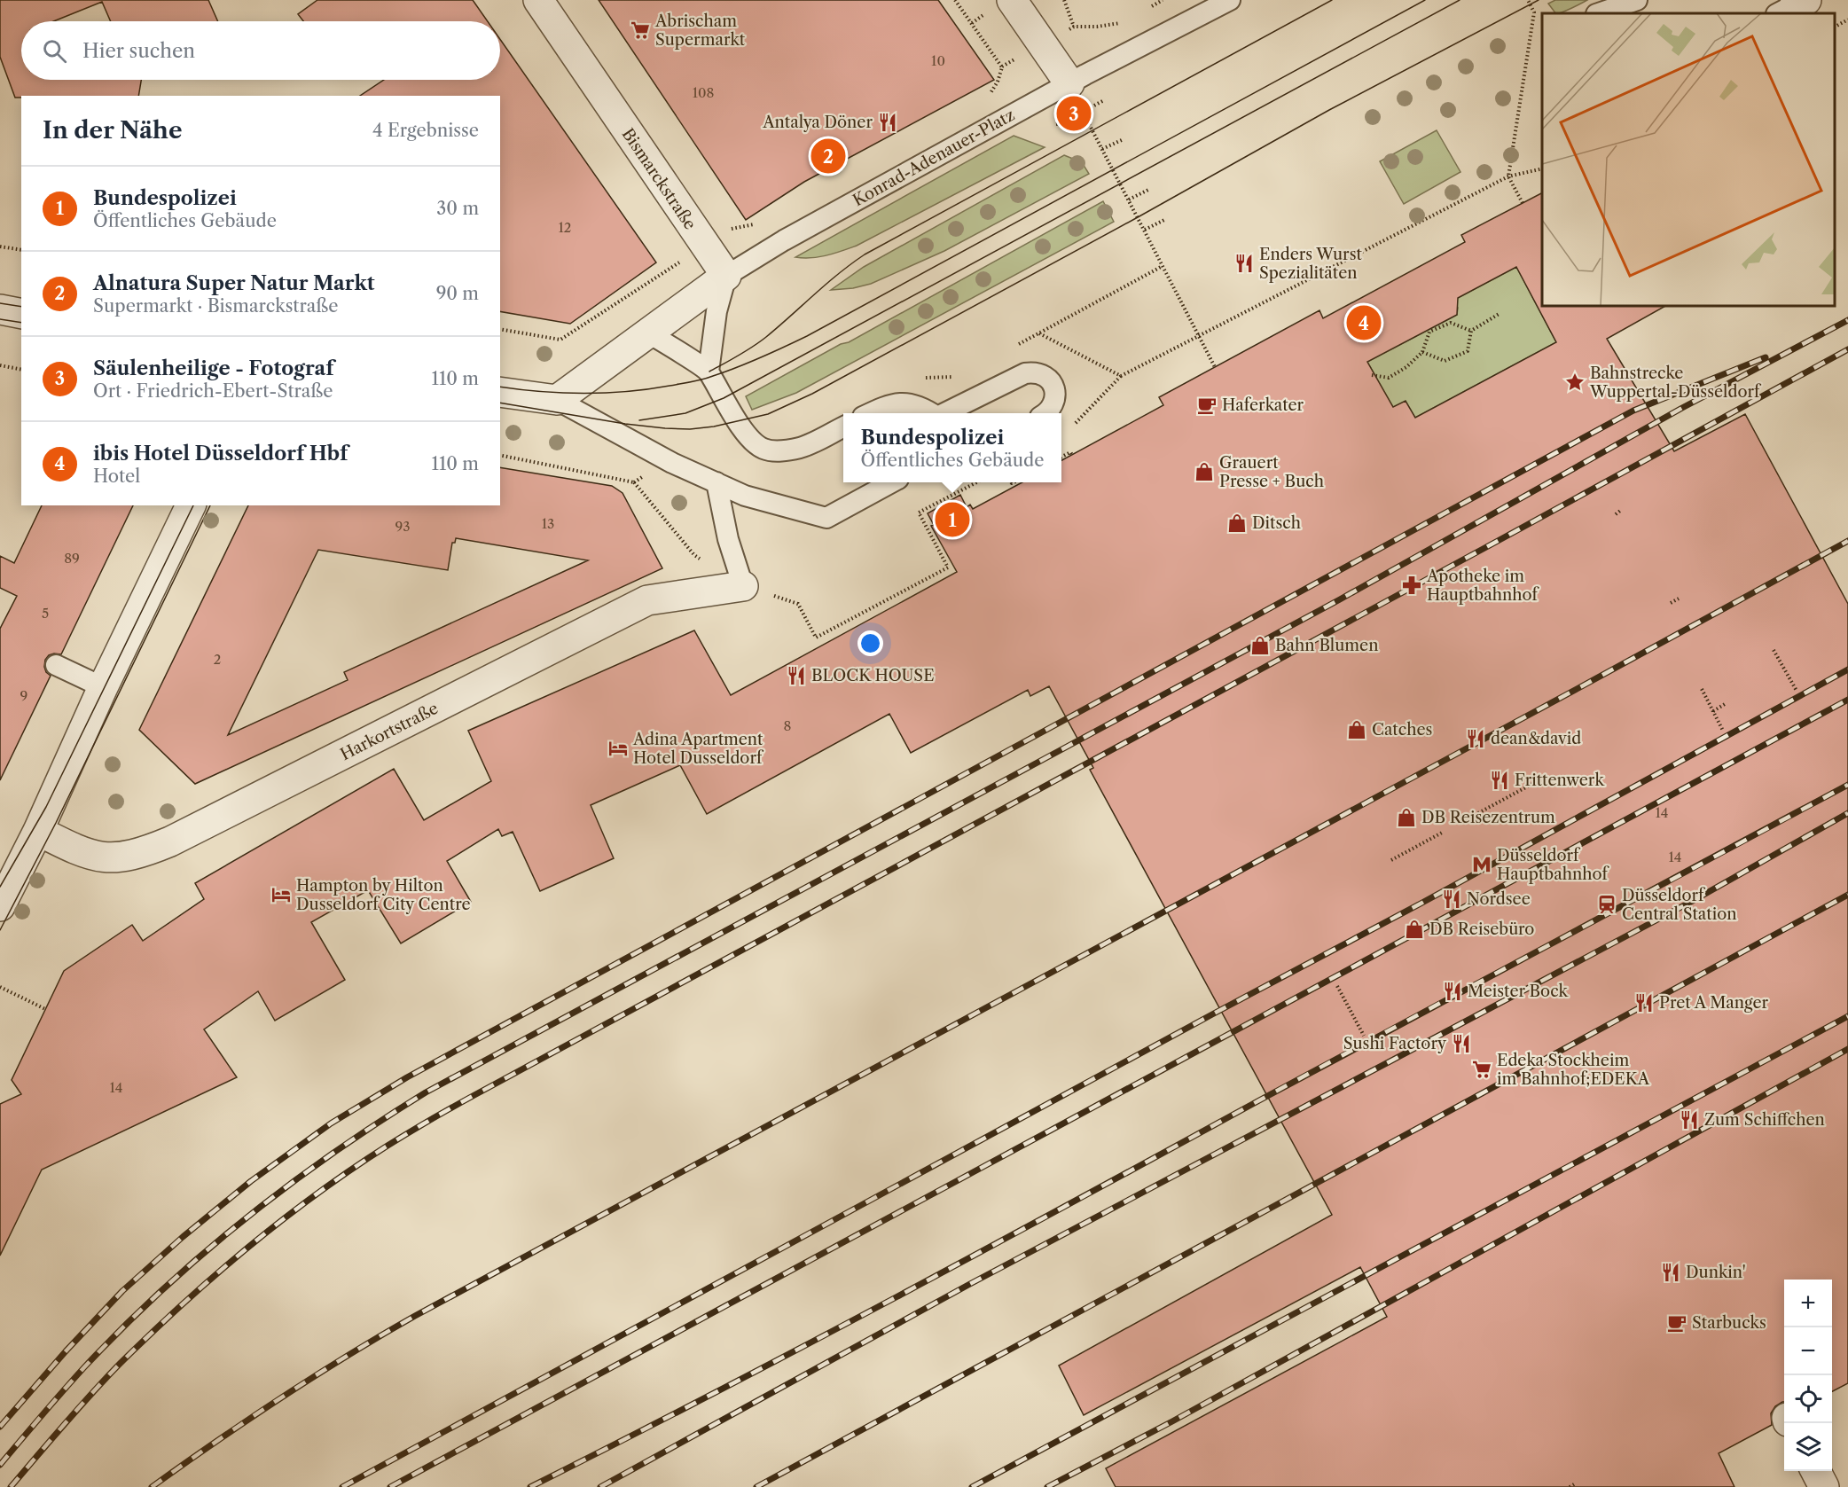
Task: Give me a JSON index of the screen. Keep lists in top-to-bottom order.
{
  "streets": {
    "street": ["Konrad-Adenauer-Platz", "Bismarckstraße", "Harkortstraße"]
  },
  "crossings": [
    ["Konrad-Adenauer-Platz", "Bismarckstraße"]
  ],
  "places": {
    "supermarket": ["Abrischam Supermarkt", "Edeka Stockheim im Bahnhof;EDEKA"],
    "restaurant": [
      "Antalya Döner",
      "Enders Wurst Spezialitäten",
      "BLOCK HOUSE",
      "dean&david",
      "Frittenwerk",
      "Nordsee",
      "Meister Bock",
      "Pret A Manger",
      "Sushi Factory",
      "Zum Schiffchen",
      "Dunkin'"
    ],
    "place": ["Bahnstrecke Wuppertal-Düsseldorf"],
    "cafe": ["Haferkater", "Starbucks"],
    "shop": [
      "Grauert Presse + Buch",
      "Ditsch",
      "Bahn Blumen",
      "Catches",
      "DB Reisezentrum",
      "DB Reisebüro"
    ],
    "pharmacy": ["Apotheke im Hauptbahnhof"],
    "hotel": ["Adina Apartment Hotel Dusseldorf", "Hampton by Hilton Dusseldorf City Centre"],
    "metro station": ["Düsseldorf Hauptbahnhof"],
    "station": ["Düsseldorf Central Station"]
  },
  "house_numbers": [
    "10",
    "108",
    "12",
    "13",
    "93",
    "89",
    "5",
    "2",
    "9",
    "8",
    "14",
    "14",
    "14"
  ],
  "page": {
    "search": "Hier suchen",
    "pins": [
      "3",
      "2",
      "4",
      "1"
    ],
    "heading": ["In der Nähe", "4 Ergebnisse"],
    "list": [
      {
        "mark": "1",
        "name": "Bundespolizei",
        "note": "Öffentliches Gebäude",
        "value": "30 m"
      },
      {
        "mark": "2",
        "name": "Alnatura Super Natur Markt",
        "note": "Supermarkt · Bismarckstraße",
        "value": "90 m"
      },
      {
        "mark": "3",
        "name": "Säulenheilige - Fotograf",
        "note": "Ort · Friedrich-Ebert-Straße",
        "value": "110 m"
      },
      {
        "mark": "4",
        "name": "ibis Hotel Düsseldorf Hbf",
        "note": "Hotel",
        "value": "110 m"
      }
    ],
    "popup": ["Bundespolizei", "Öffentliches Gebäude"],
    "map_buttons": ["+", "−"]
  }
}
